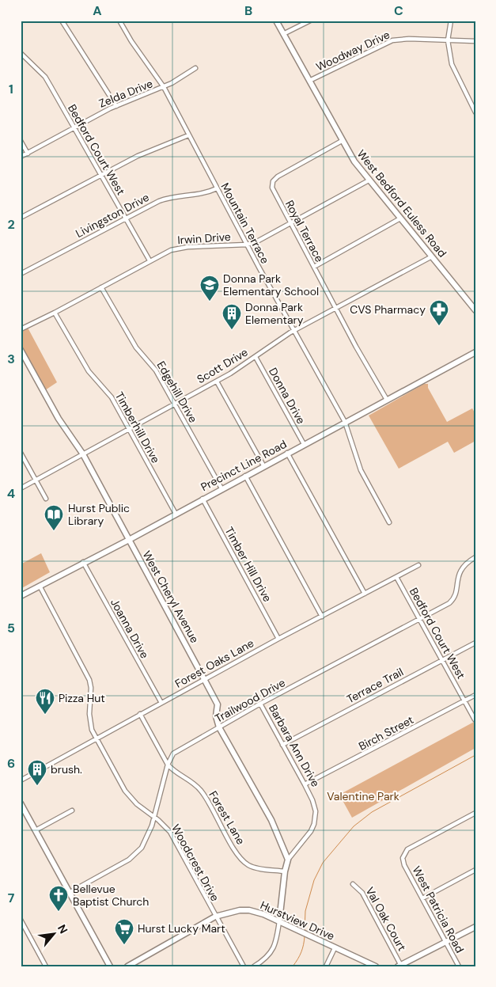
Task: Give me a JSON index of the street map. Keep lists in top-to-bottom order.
{
  "streets": {
    "main road": [
      "West Bedford Euless Road",
      "Precinct Line Road",
      "West Cheryl Avenue",
      "Barbara Ann Drive",
      "Hurstview Drive"
    ],
    "street": [
      "Woodway Drive",
      "Zelda Drive",
      "Bedford Court West",
      "Livingston Drive",
      "Mountain Terrace",
      "Royal Terrace",
      "Irwin Drive",
      "Scott Drive",
      "Edgehill Drive",
      "Donna Drive",
      "Timberhill Drive",
      "Timber Hill Drive",
      "Joanna Drive",
      "Forest Oaks Lane",
      "Terrace Trail",
      "Trailwood Drive",
      "Birch Street",
      "Forest Lane",
      "Woodcrest Drive",
      "West Patricia Road",
      "Val Oak Court"
    ]
  },
  "crossings": [
    ["Woodway Drive", "West Bedford Euless Road"],
    ["Zelda Drive", "Bedford Court West"],
    ["Zelda Drive", "Mountain Terrace"],
    ["Bedford Court West", "Livingston Drive"],
    ["Bedford Court West", "Irwin Drive"],
    ["Bedford Court West", "Forest Oaks Lane"],
    ["Bedford Court West", "Terrace Trail"],
    ["Bedford Court West", "Trailwood Drive"],
    ["Bedford Court West", "Birch Street"],
    ["West Bedford Euless Road", "Royal Terrace"],
    ["West Bedford Euless Road", "Irwin Drive"],
    ["West Bedford Euless Road", "Scott Drive"],
    ["Livingston Drive", "Mountain Terrace"],
    ["Mountain Terrace", "Irwin Drive"],
    ["Mountain Terrace", "Scott Drive"],
    ["Mountain Terrace", "Precinct Line Road"],
    ["Royal Terrace", "Irwin Drive"],
    ["Royal Terrace", "Scott Drive"],
    ["Royal Terrace", "Precinct Line Road"],
    ["Irwin Drive", "Edgehill Drive"],
    ["Irwin Drive", "Timberhill Drive"],
    ["Scott Drive", "Edgehill Drive"],
    ["Scott Drive", "Donna Drive"],
    ["Scott Drive", "Timberhill Drive"],
    ["Scott Drive", "West Cheryl Avenue"],
    ["Edgehill Drive", "Precinct Line Road"],
    ["Donna Drive", "Precinct Line Road"],
    ["Timberhill Drive", "Precinct Line Road"],
    ["Precinct Line Road", "Timber Hill Drive"],
    ["Precinct Line Road", "West Cheryl Avenue"],
    ["Precinct Line Road", "Joanna Drive"],
    ["Precinct Line Road", "Woodcrest Drive"],
    ["Timber Hill Drive", "Forest Oaks Lane"],
    ["West Cheryl Avenue", "Forest Oaks Lane"],
    ["West Cheryl Avenue", "Trailwood Drive"],
    ["West Cheryl Avenue", "Barbara Ann Drive"],
    ["Joanna Drive", "Forest Oaks Lane"],
    ["Forest Oaks Lane", "Forest Lane"],
    ["Forest Oaks Lane", "Woodcrest Drive"],
    ["Terrace Trail", "Barbara Ann Drive"],
    ["Trailwood Drive", "Barbara Ann Drive"],
    ["Trailwood Drive", "Forest Lane"],
    ["Trailwood Drive", "Woodcrest Drive"],
    ["Birch Street", "Barbara Ann Drive"],
    ["Barbara Ann Drive", "Forest Lane"],
    ["Barbara Ann Drive", "Hurstview Drive"],
    ["Woodcrest Drive", "Hurstview Drive"]
  ],
  "parks": ["Valentine Park"],
  "places": {
    "school or university": ["Donna Park Elementary School"],
    "pharmacy": ["CVS Pharmacy"],
    "building": ["Donna Park Elementary", "brush."],
    "library": ["Hurst Public Library"],
    "restaurant": ["Pizza Hut"],
    "church": ["Bellevue Baptist Church"],
    "supermarket": ["Hurst Lucky Mart"]
  },
  "north": "top right",
  "grid": {
    "columns": ["A", "B", "C"],
    "rows": [
      "1",
      "2",
      "3",
      "4",
      "5",
      "6",
      "7"
    ]
  }
}
